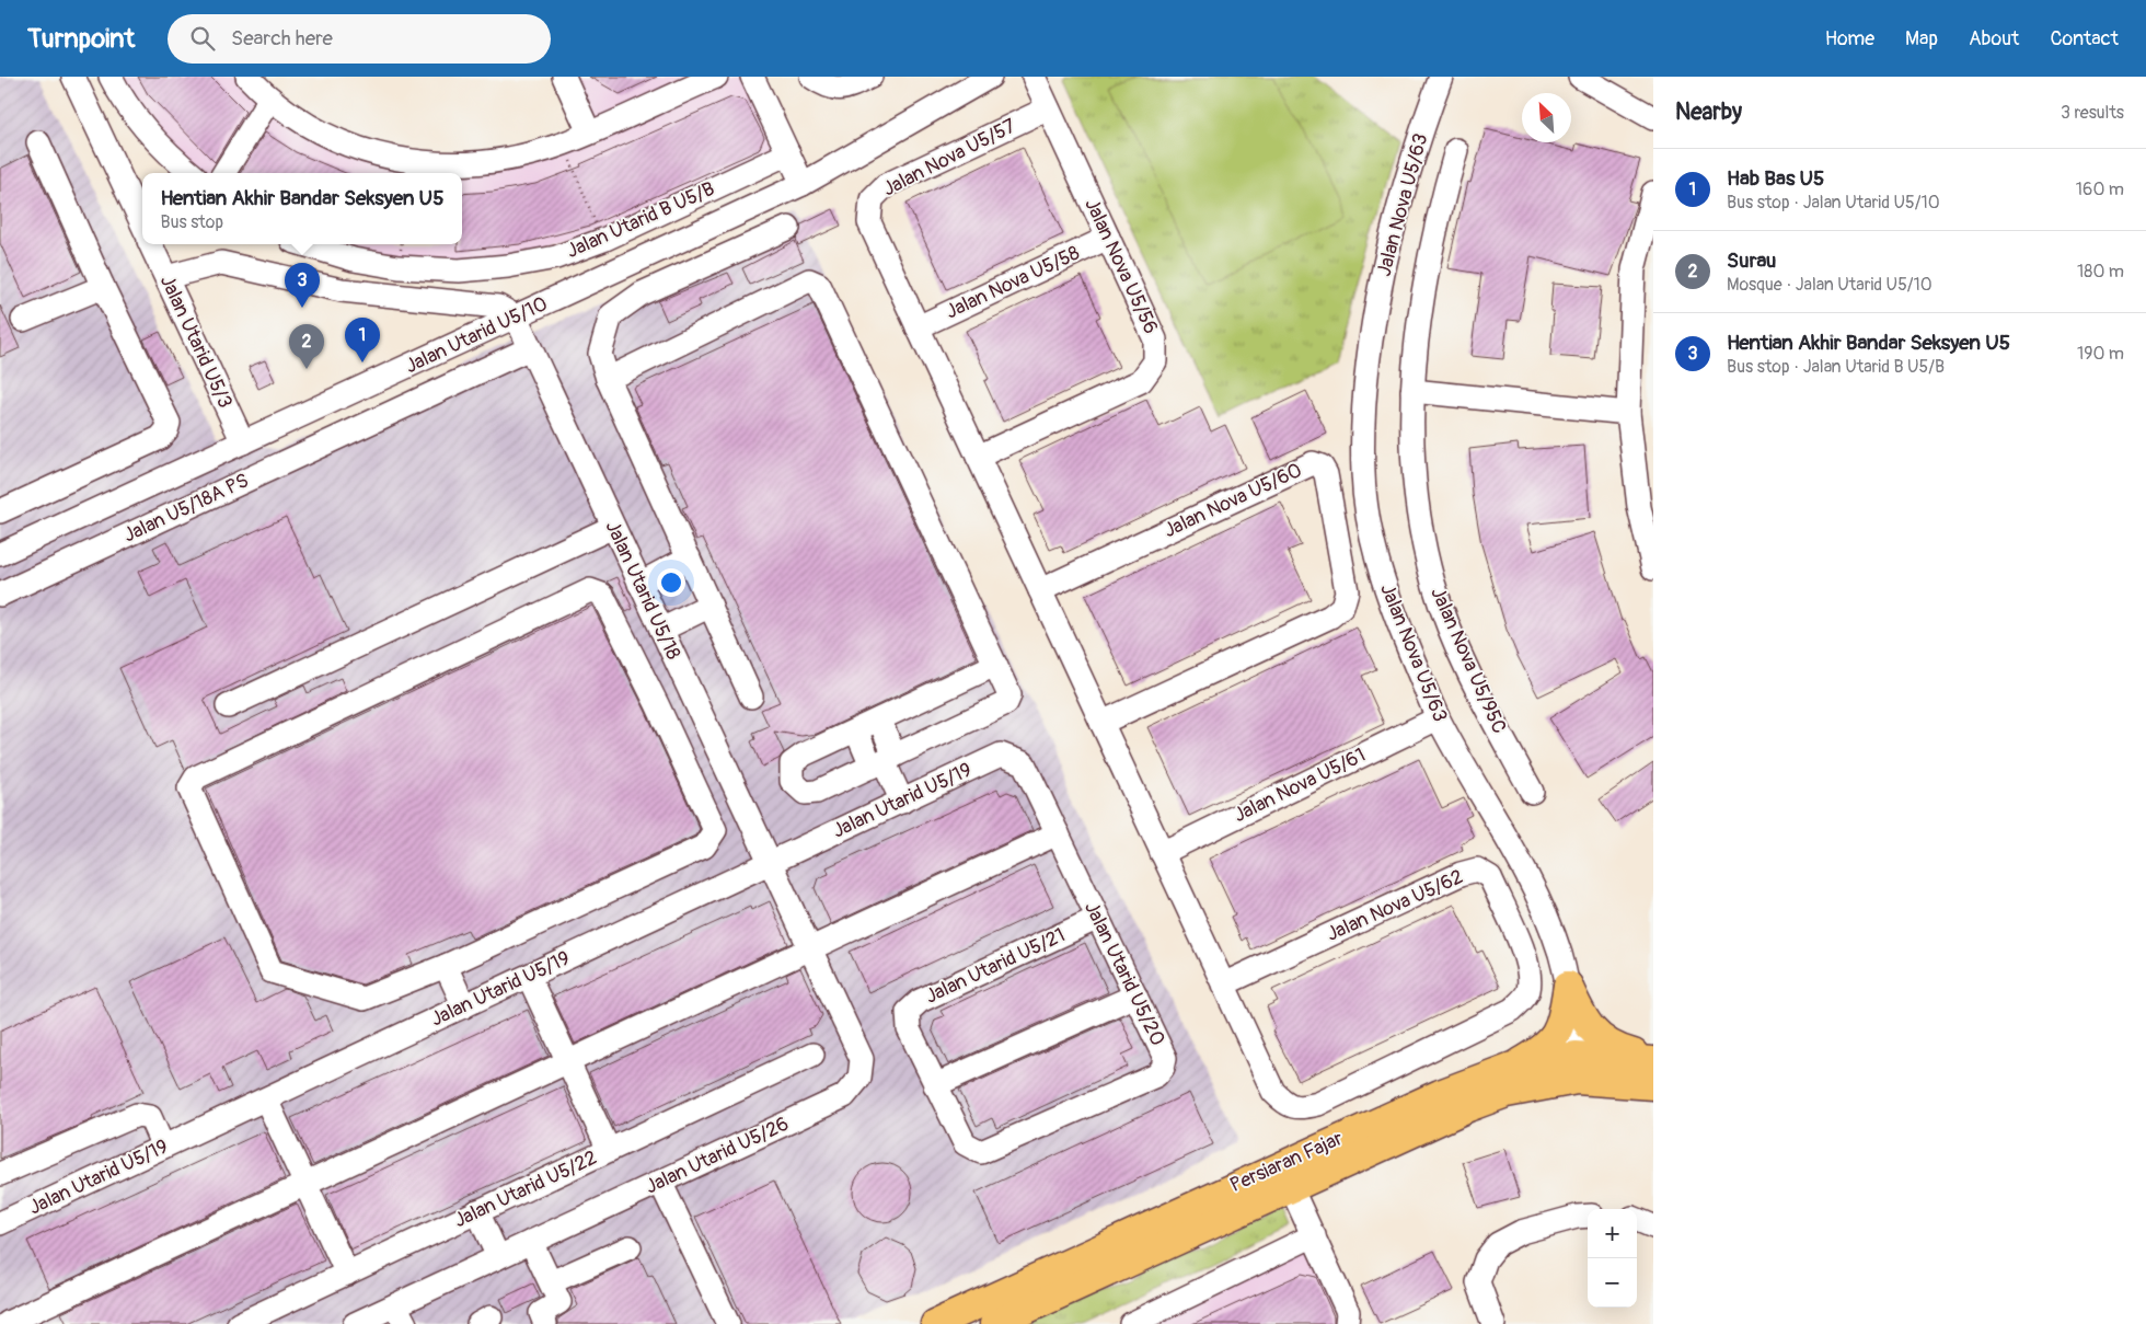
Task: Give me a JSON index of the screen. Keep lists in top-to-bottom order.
{
  "streets": {
    "main road": ["Persiaran Fajar"],
    "street": [
      "Jalan Nova U5/57",
      "Jalan Nova U5/63",
      "Jalan Utarid B U5/B",
      "Jalan Nova U5/56",
      "Jalan Nova U5/58",
      "Jalan Utarid U5/10",
      "Jalan Utarid U5/3",
      "Jalan Nova U5/60",
      "Jalan U5/18A PS",
      "Jalan Utarid U5/18",
      "Jalan Nova U5/95C",
      "Jalan Nova U5/61",
      "Jalan Utarid U5/19",
      "Jalan Nova U5/62",
      "Jalan Utarid U5/21",
      "Jalan Utarid U5/20",
      "Jalan Utarid U5/26",
      "Jalan Utarid U5/22"
    ]
  },
  "crossings": [
    ["Jalan Nova U5/57", "Jalan Nova U5/56"],
    ["Jalan Nova U5/57", "Jalan Nova U5/58"],
    ["Jalan Nova U5/63", "Jalan Nova U5/61"],
    ["Jalan Nova U5/63", "Persiaran Fajar"],
    ["Jalan Nova U5/56", "Jalan Nova U5/58"],
    ["Jalan Utarid U5/10", "Jalan Utarid U5/3"],
    ["Jalan Utarid U5/10", "Jalan Utarid U5/18"],
    ["Jalan Utarid U5/3", "Jalan U5/18A PS"],
    ["Jalan U5/18A PS", "Jalan Utarid U5/18"],
    ["Jalan Utarid U5/18", "Jalan Utarid U5/19"],
    ["Jalan Utarid U5/18", "Jalan Utarid U5/26"],
    ["Jalan Utarid U5/19", "Jalan Utarid U5/20"],
    ["Jalan Utarid U5/19", "Jalan Utarid U5/26"],
    ["Jalan Utarid U5/21", "Jalan Utarid U5/20"]
  ],
  "north": "top left",
  "page": {
    "header": "Turnpoint",
    "search": "Search here",
    "nav": [
      "Home",
      "Map",
      "About",
      "Contact"
    ],
    "heading": ["Nearby", "3 results"],
    "list": [
      {
        "mark": "1",
        "name": "Hab Bas U5",
        "note": "Bus stop · Jalan Utarid U5/10",
        "value": "160 m"
      },
      {
        "mark": "2",
        "name": "Surau",
        "note": "Mosque · Jalan Utarid U5/10",
        "value": "180 m"
      },
      {
        "mark": "3",
        "name": "Hentian Akhir Bandar Seksyen U5",
        "note": "Bus stop · Jalan Utarid B U5/B",
        "value": "190 m"
      }
    ],
    "popup": ["Hentian Akhir Bandar Seksyen U5", "Bus stop"],
    "pins": ["3", "1", "2"],
    "map_buttons": ["+", "−"]
  }
}
